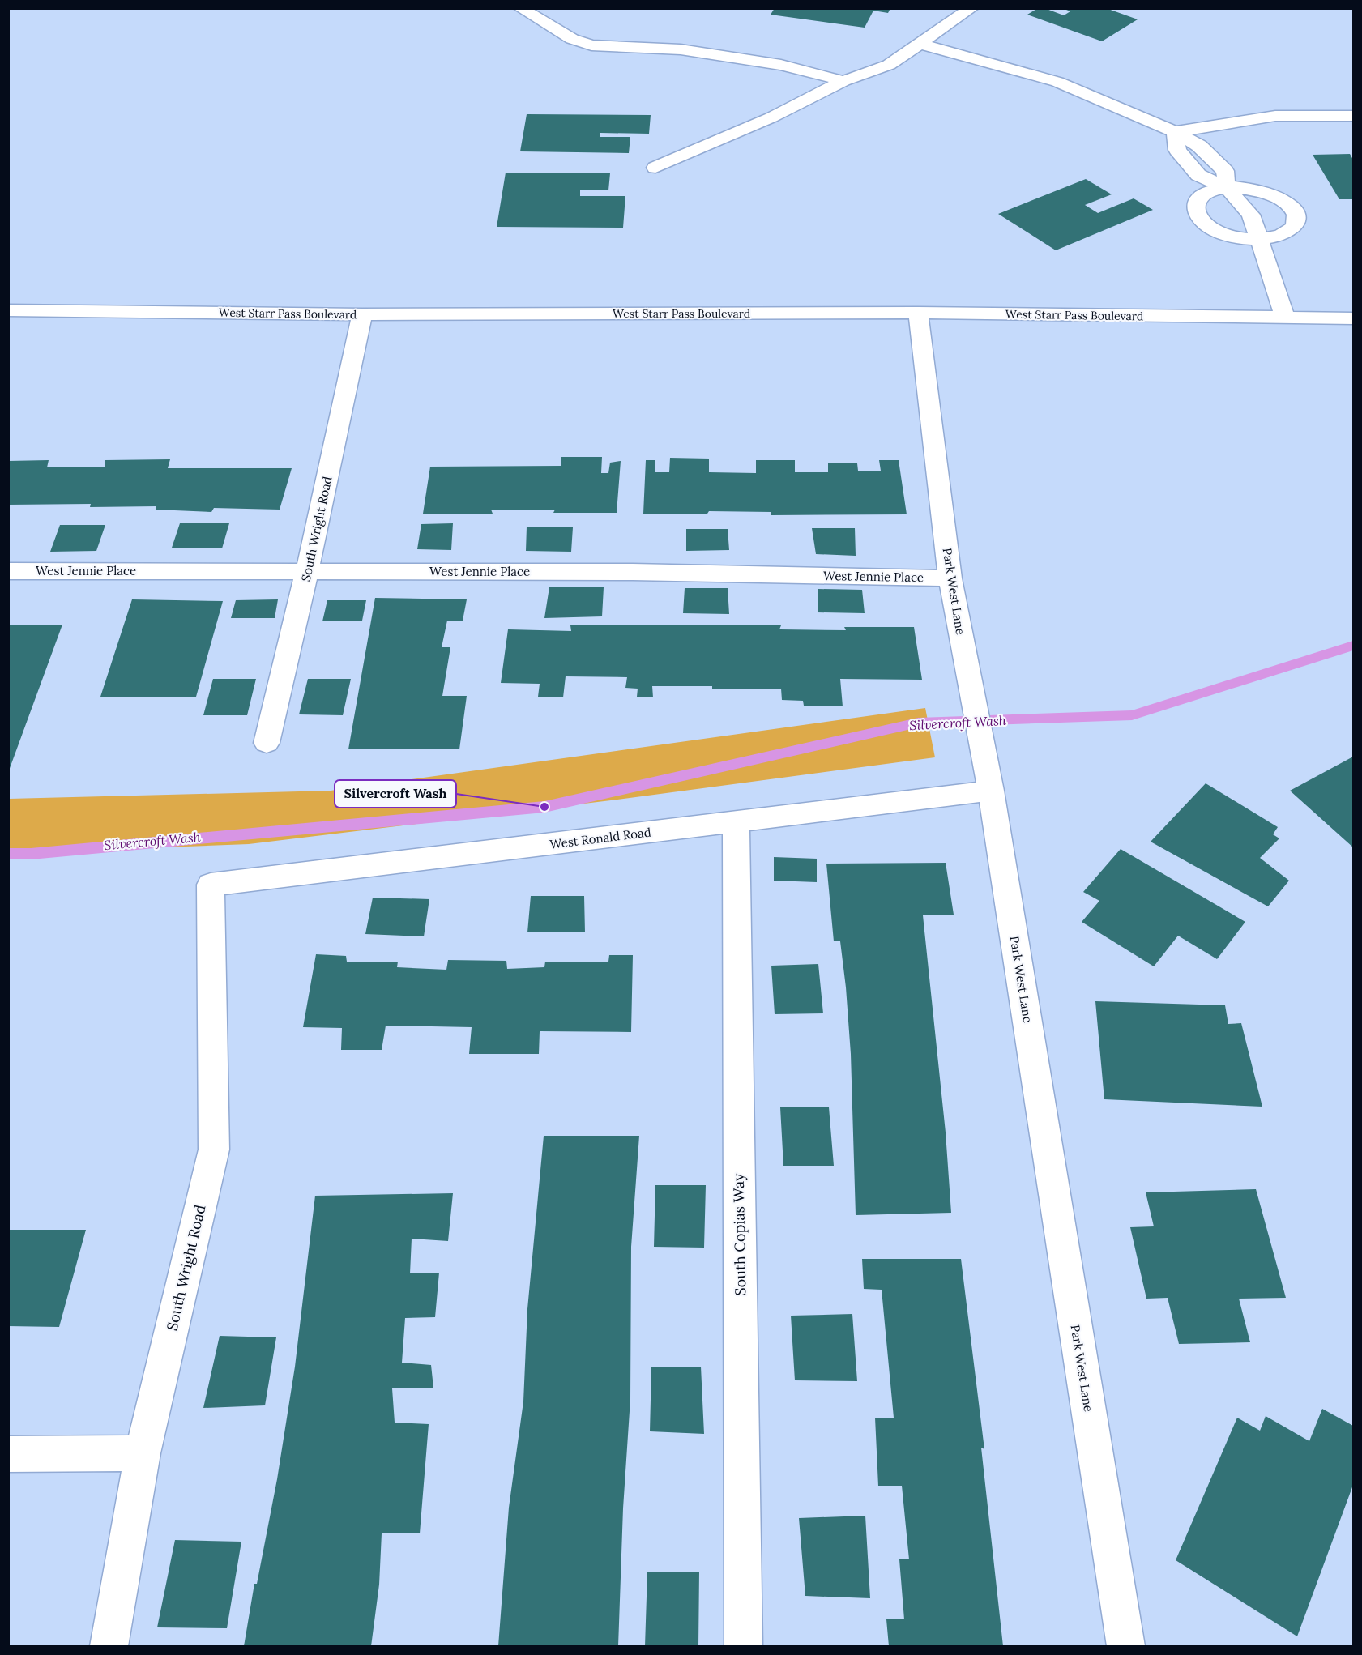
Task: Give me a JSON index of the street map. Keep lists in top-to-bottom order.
{
  "streets": {
    "street": [
      "West Starr Pass Boulevard",
      "South Wright Road",
      "West Jennie Place",
      "Park West Lane",
      "West Ronald Road",
      "South Copias Way"
    ]
  },
  "crossings": [
    ["West Starr Pass Boulevard", "South Wright Road"],
    ["West Starr Pass Boulevard", "Park West Lane"],
    ["South Wright Road", "West Jennie Place"],
    ["South Wright Road", "West Ronald Road"],
    ["West Jennie Place", "Park West Lane"],
    ["Park West Lane", "West Ronald Road"],
    ["West Ronald Road", "South Copias Way"]
  ],
  "water": ["Silvercroft Wash"],
  "places": ["Silvercroft Wash"]
}
